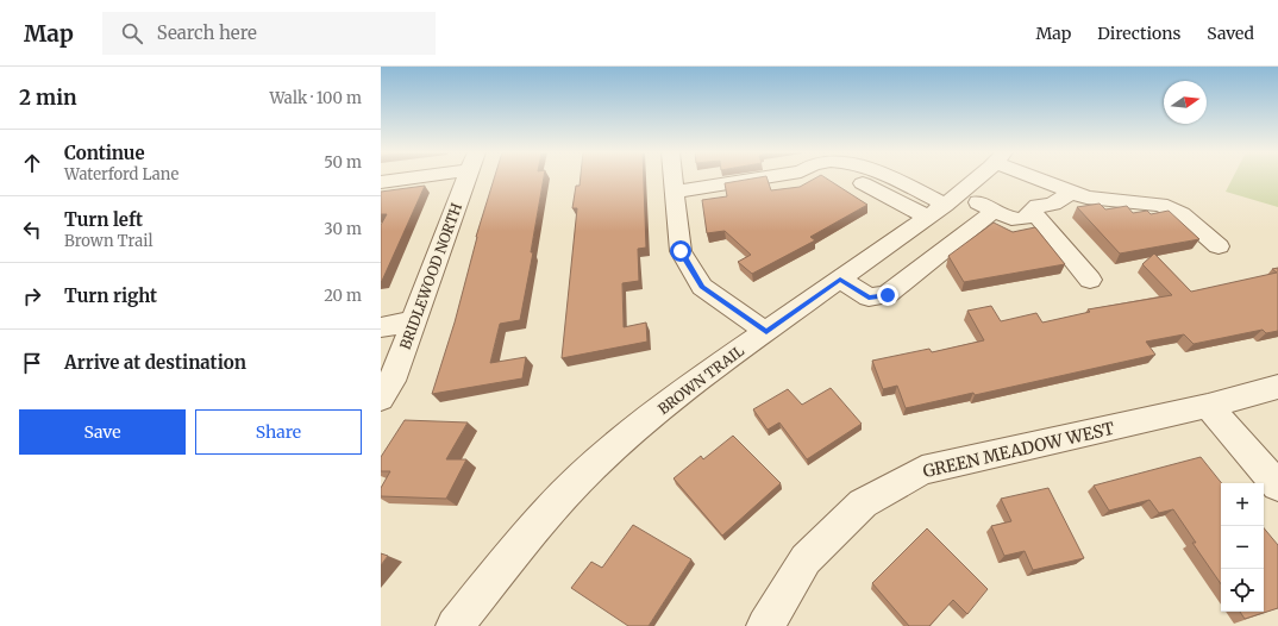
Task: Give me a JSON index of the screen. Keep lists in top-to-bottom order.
{
  "streets": {
    "street": ["BRIDLEWOOD NORTH", "BROWN TRAIL", "GREEN MEADOW WEST"]
  },
  "north": "right",
  "page": {
    "header": "Map",
    "search": "Search here",
    "nav": ["Map", "Directions", "Saved"],
    "heading": ["2 min", "Walk · 100 m"],
    "list": [
      ["Continue", "Waterford Lane", "50 m"],
      ["Turn left", "Brown Trail", "30 m"],
      ["Turn right", "20 m"],
      "Arrive at destination"
    ],
    "buttons": ["Save", "Share"],
    "map_buttons": ["+", "−"]
  }
}
